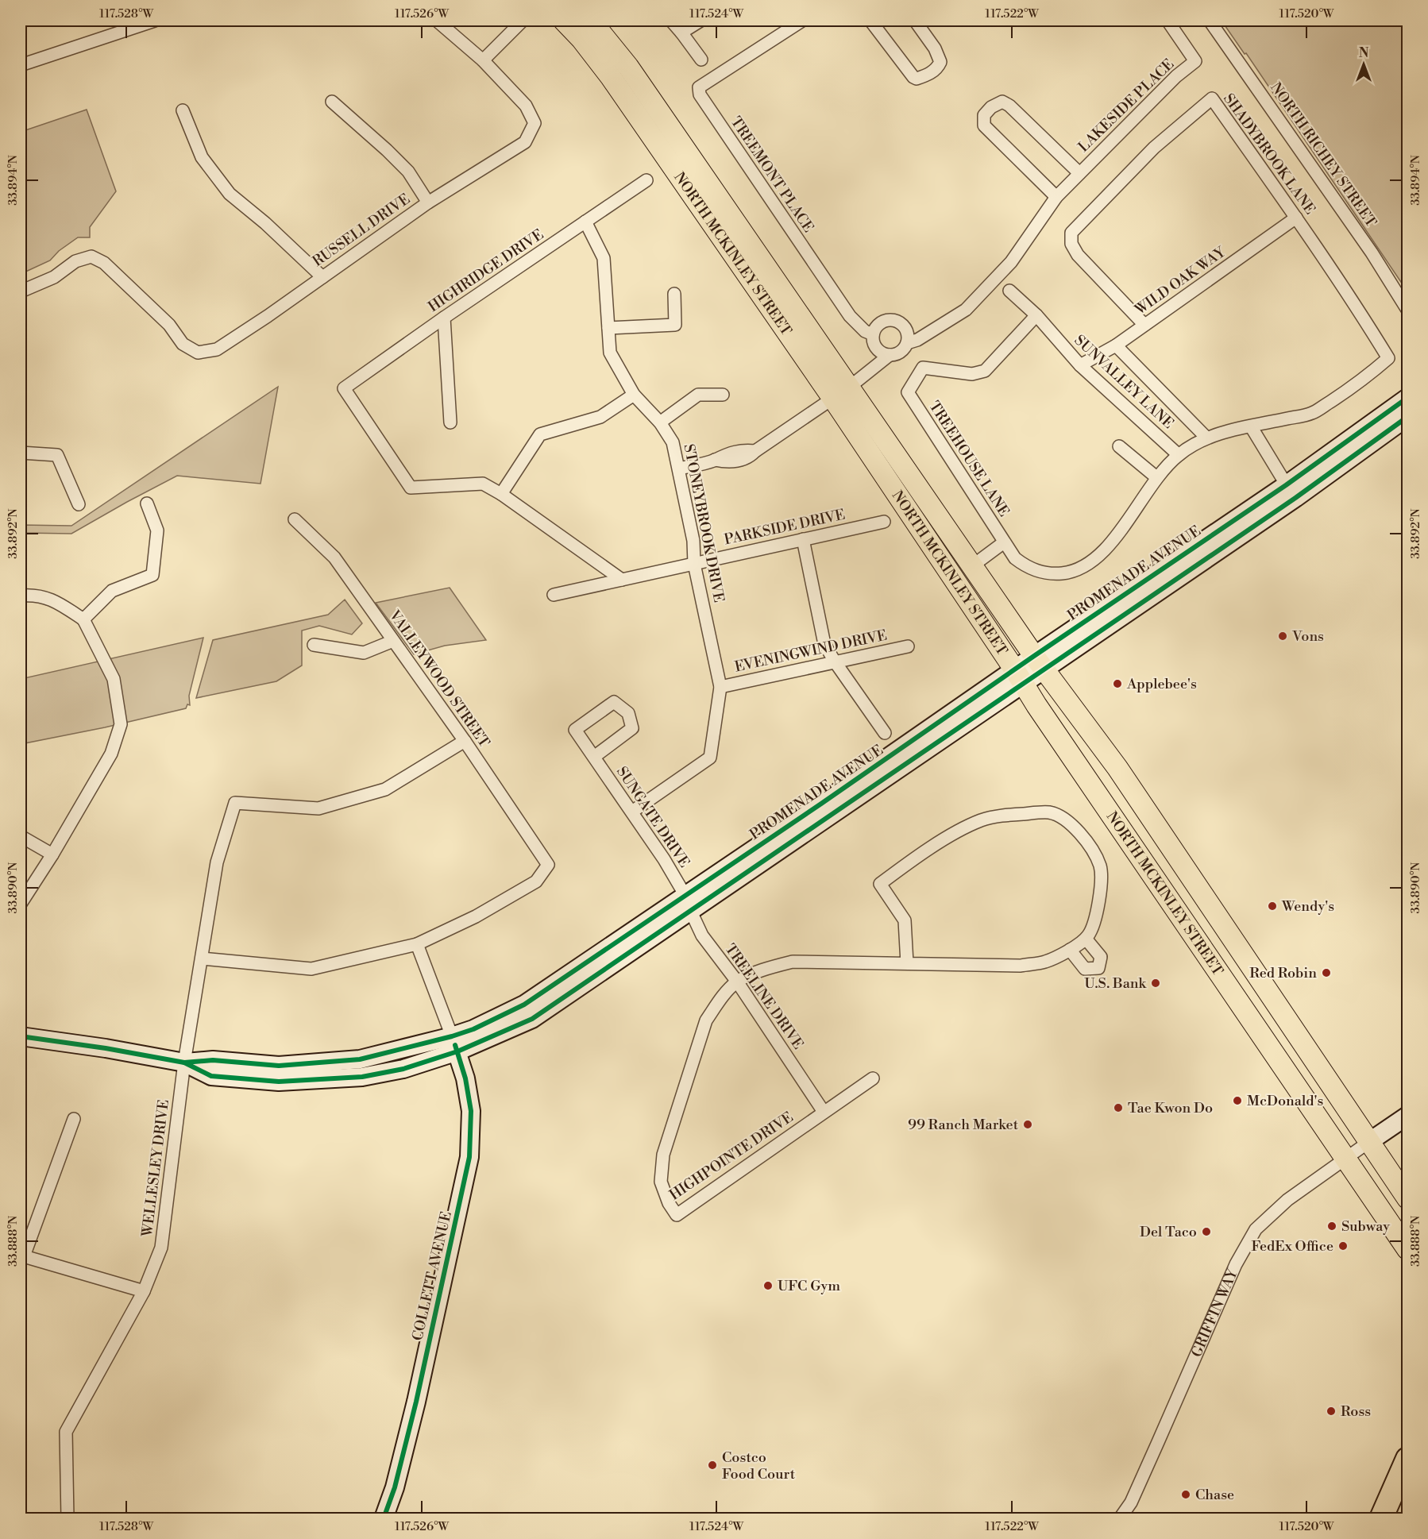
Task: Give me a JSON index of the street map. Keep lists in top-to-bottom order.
{
  "streets": {
    "main road": [
      "NORTH MCKINLEY STREET",
      "PROMENADE AVENUE",
      "COLLETT AVENUE",
      "GRIFFIN WAY"
    ],
    "street": [
      "LAKESIDE PLACE",
      "SHADYBROOK LANE",
      "NORTH RICHEY STREET",
      "TREEMONT PLACE",
      "RUSSELL DRIVE",
      "HIGHRIDGE DRIVE",
      "WILD OAK WAY",
      "SUNVALLEY LANE",
      "TREEHOUSE LANE",
      "STONEYBROOK DRIVE",
      "PARKSIDE DRIVE",
      "EVENINGWIND DRIVE",
      "VALLEYWOOD STREET",
      "SUNGATE DRIVE",
      "TREELINE DRIVE",
      "HIGHPOINTE DRIVE",
      "WELLESLEY DRIVE"
    ]
  },
  "crossings": [
    ["LAKESIDE PLACE", "TREEMONT PLACE"],
    ["LAKESIDE PLACE", "NORTH MCKINLEY STREET"],
    ["LAKESIDE PLACE", "STONEYBROOK DRIVE"],
    ["SHADYBROOK LANE", "WILD OAK WAY"],
    ["SHADYBROOK LANE", "TREEHOUSE LANE"],
    ["NORTH MCKINLEY STREET", "PROMENADE AVENUE"],
    ["NORTH MCKINLEY STREET", "GRIFFIN WAY"],
    ["HIGHRIDGE DRIVE", "STONEYBROOK DRIVE"],
    ["WILD OAK WAY", "SUNVALLEY LANE"],
    ["SUNVALLEY LANE", "TREEHOUSE LANE"],
    ["STONEYBROOK DRIVE", "PARKSIDE DRIVE"],
    ["STONEYBROOK DRIVE", "EVENINGWIND DRIVE"],
    ["STONEYBROOK DRIVE", "SUNGATE DRIVE"],
    ["PROMENADE AVENUE", "SUNGATE DRIVE"],
    ["PROMENADE AVENUE", "TREELINE DRIVE"],
    ["PROMENADE AVENUE", "WELLESLEY DRIVE"],
    ["PROMENADE AVENUE", "COLLETT AVENUE"],
    ["VALLEYWOOD STREET", "WELLESLEY DRIVE"],
    ["VALLEYWOOD STREET", "COLLETT AVENUE"],
    ["SUNGATE DRIVE", "TREELINE DRIVE"],
    ["TREELINE DRIVE", "HIGHPOINTE DRIVE"]
  ],
  "places": [
    "Vons",
    "Applebee's",
    "Wendy's",
    "Red Robin",
    "U.S. Bank",
    "McDonald's",
    "Tae Kwon Do",
    "99 Ranch Market",
    "Subway",
    "Del Taco",
    "FedEx Office",
    "UFC Gym",
    "Ross",
    "Costco Food Court",
    "Chase"
  ],
  "north": "top",
  "coordinates": [
    "117.528°W",
    "117.526°W",
    "117.524°W",
    "117.522°W",
    "117.520°W",
    "33.894°N",
    "33.892°N",
    "33.890°N",
    "33.888°N"
  ]
}
